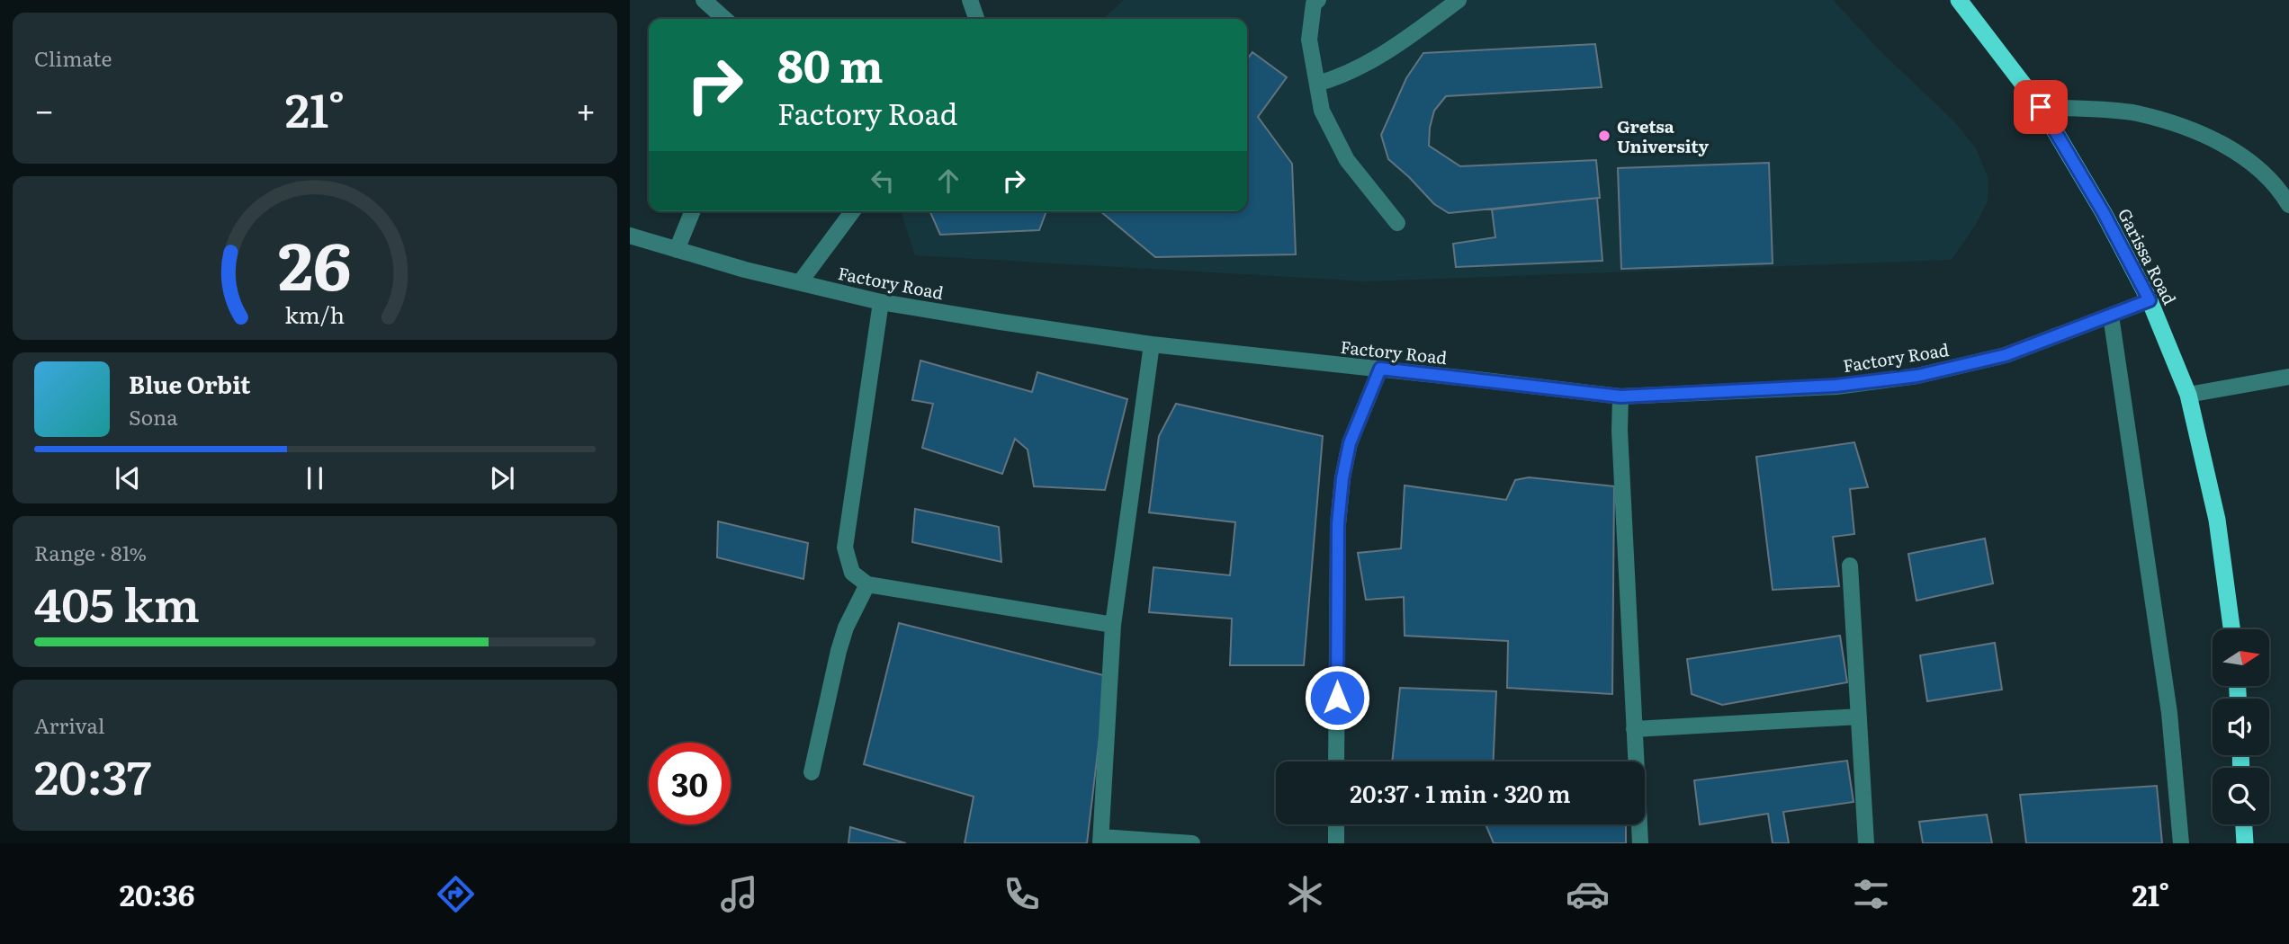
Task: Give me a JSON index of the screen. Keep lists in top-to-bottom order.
{
  "streets": {
    "highway": ["Garissa Road"],
    "street": ["Factory Road"]
  },
  "crossings": [
    ["Garissa Road", "Factory Road"]
  ],
  "places": ["Gretsa University"],
  "north": "right",
  "page": {
    "tile": [
      "Climate",
      ["Range · 81%", "405 km"],
      ["Arrival", "20:37"]
    ],
    "turn": ["80 m", "Factory Road"],
    "heat": ["−", "21°", "+"],
    "song": ["Blue Orbit", "Sona"],
    "limit": "30",
    "trip": "20:37 · 1 min · 320 m",
    "tabs": ["20:36", "21°"],
    "gauge": ["26", "km/h"]
  }
}
